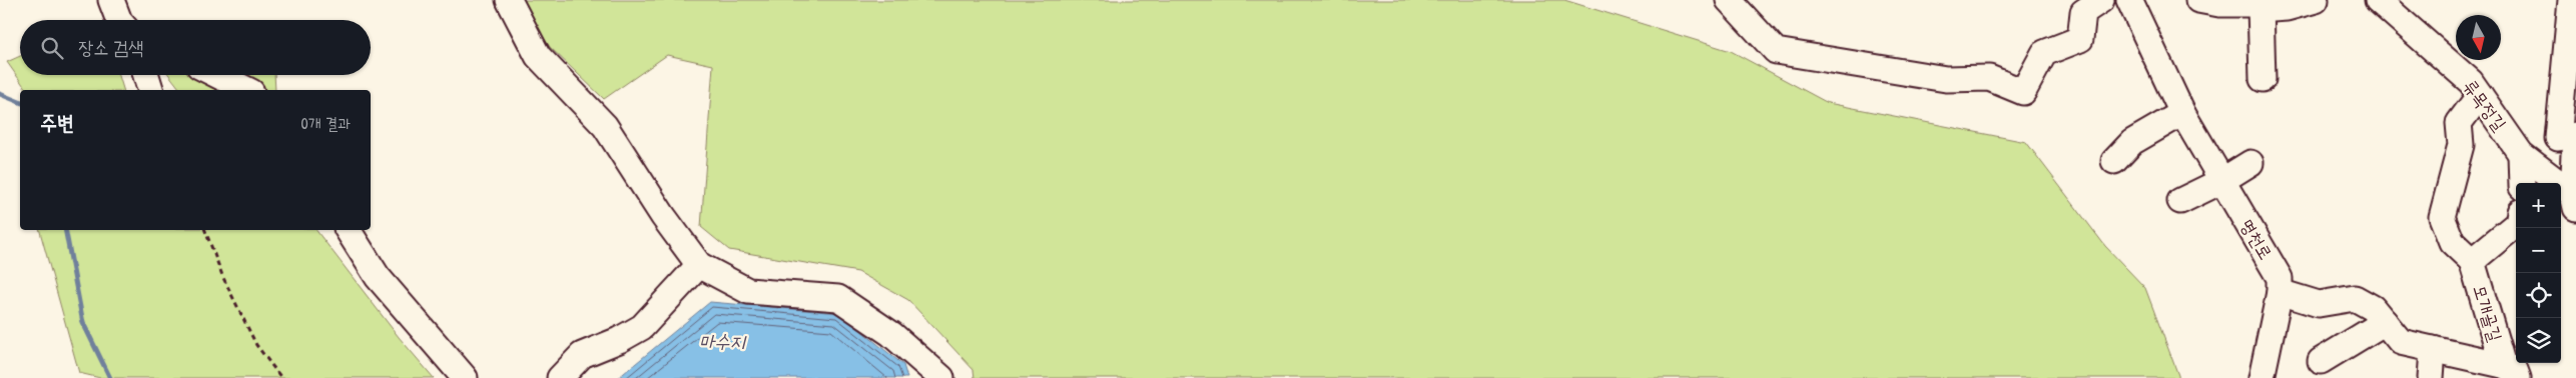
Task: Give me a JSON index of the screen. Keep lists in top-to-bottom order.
{
  "streets": {
    "street": ["류목정길", "명천로", "모개골길"]
  },
  "crossings": [
    ["명천로", "모개골길"]
  ],
  "water": ["마수지"],
  "north": "bottom",
  "page": {
    "search": "장소 검색",
    "heading": ["주변", "0개 결과"],
    "map_buttons": ["+", "−"]
  }
}
